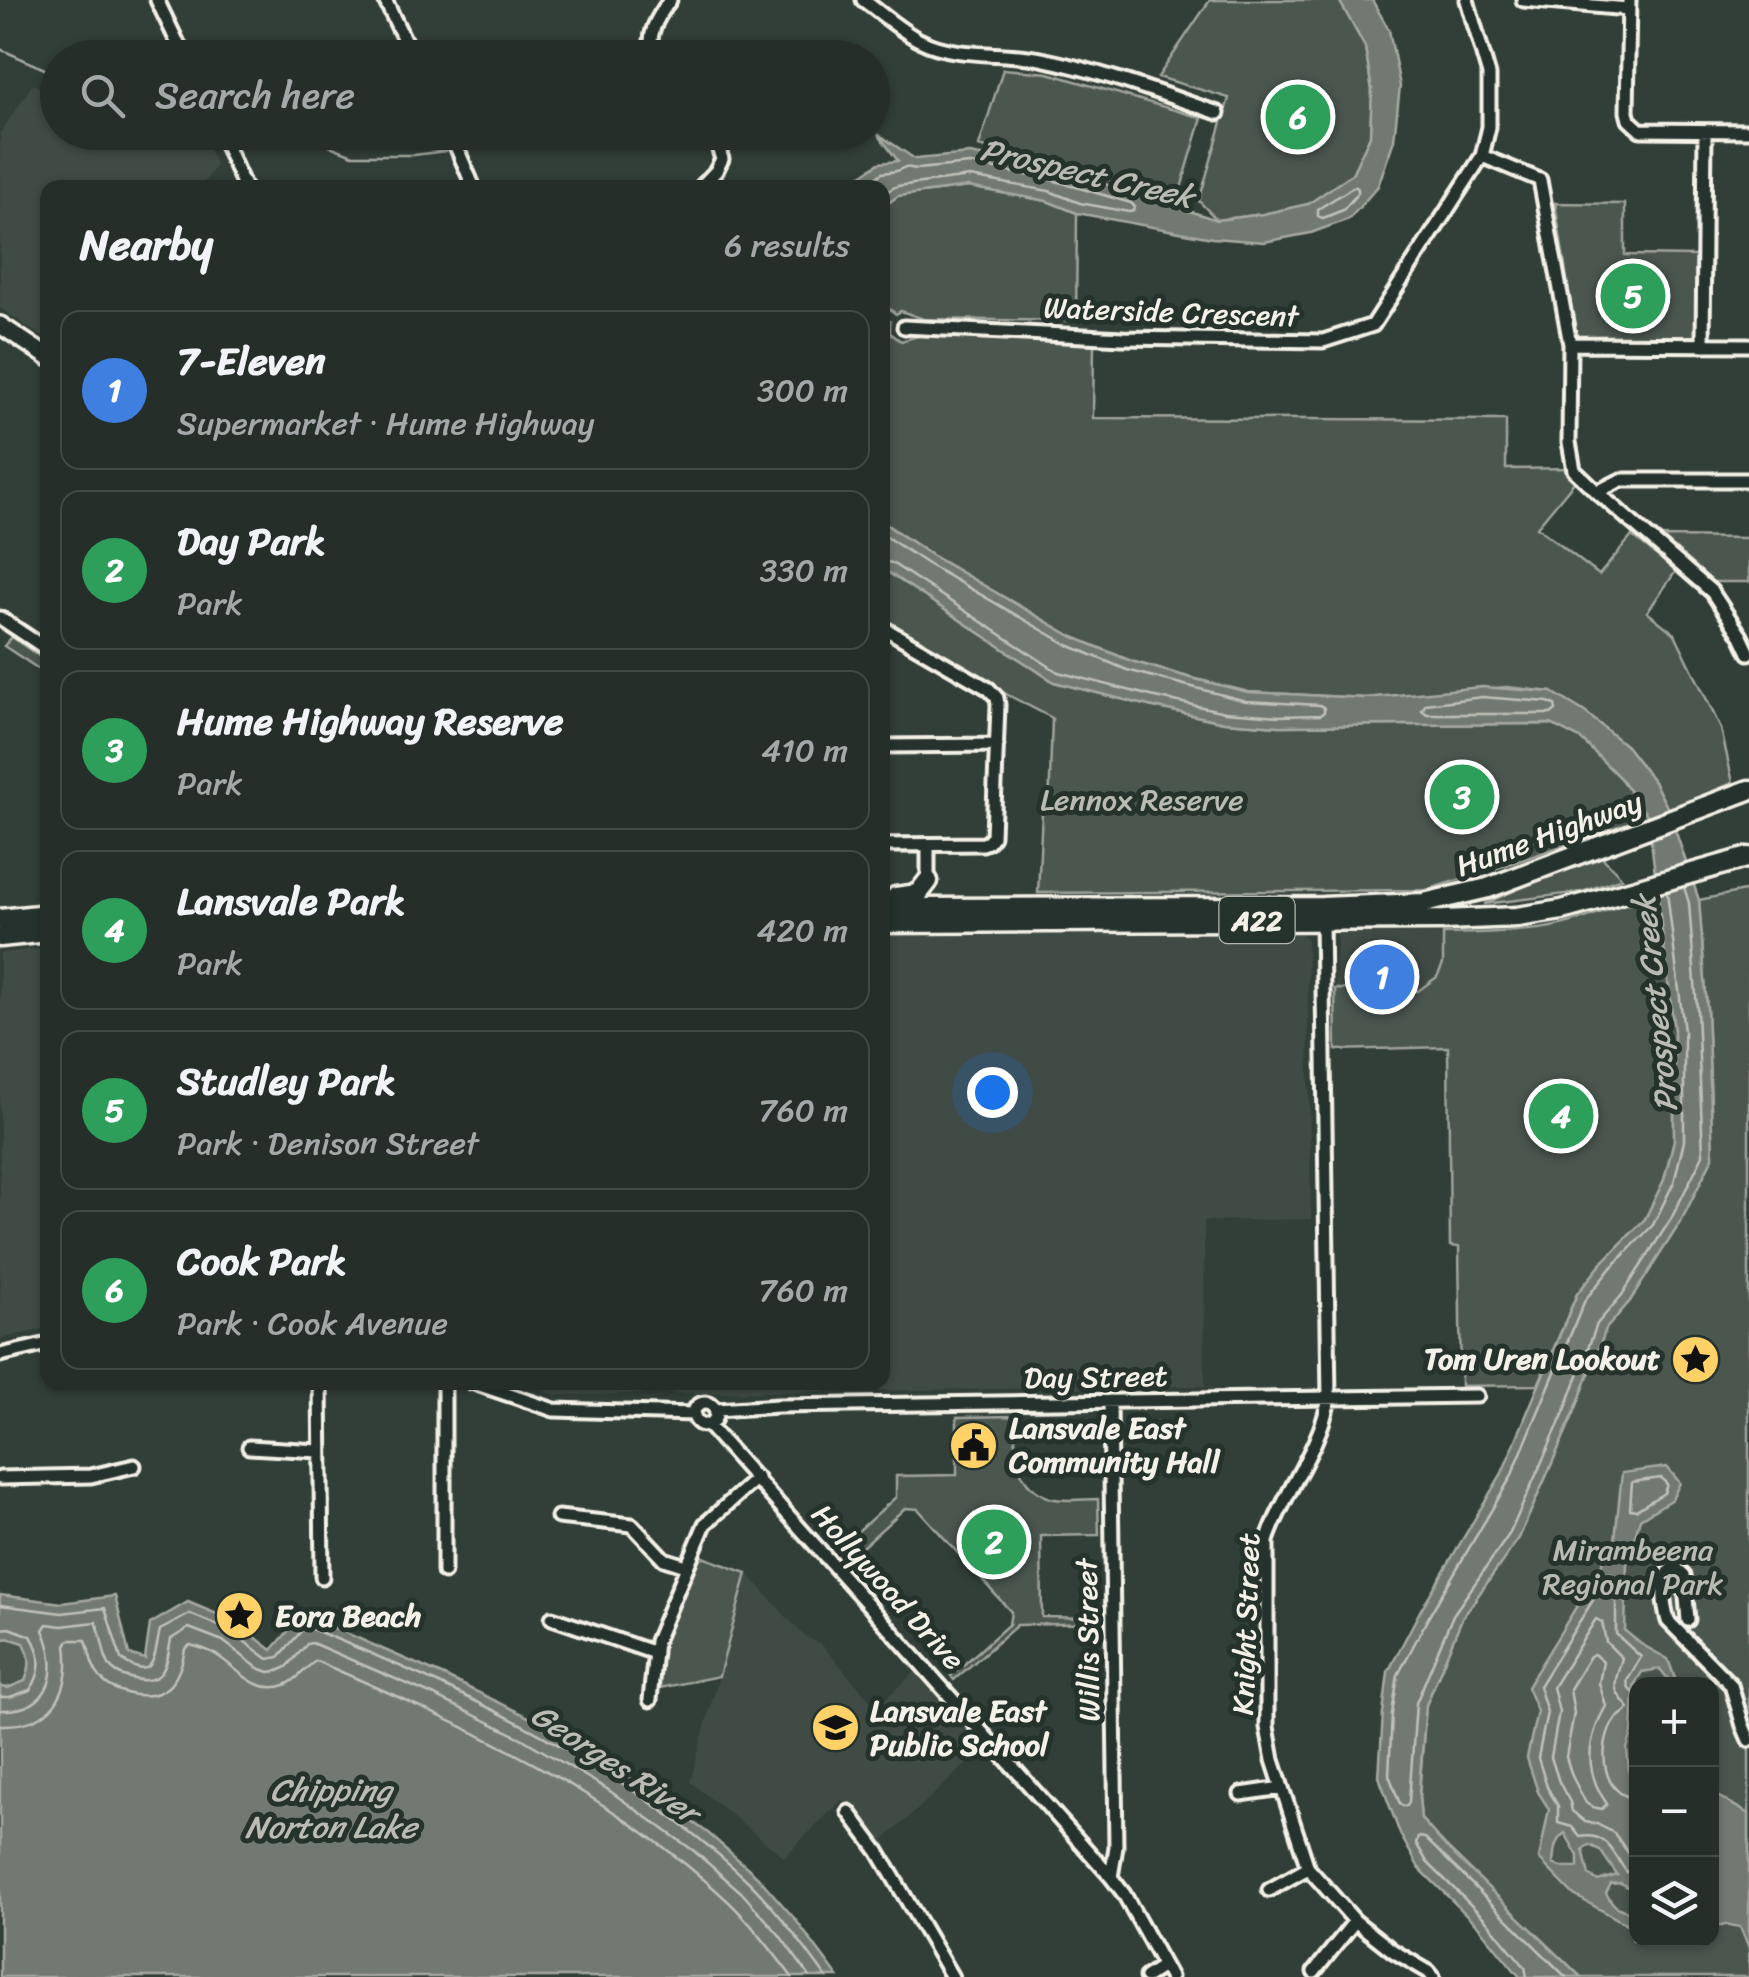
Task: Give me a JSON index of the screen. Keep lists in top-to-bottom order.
{
  "streets": {
    "highway": ["Hume Highway", "A22"],
    "street": [
      "Waterside Crescent",
      "Day Street",
      "Hollywood Drive",
      "Knight Street",
      "Willis Street"
    ]
  },
  "crossings": [
    ["Hume Highway", "Knight Street"],
    ["Day Street", "Hollywood Drive"],
    ["Day Street", "Knight Street"],
    ["Day Street", "Willis Street"],
    ["Hollywood Drive", "Willis Street"]
  ],
  "water": ["Prospect Creek", "Georges River", "Chipping Norton Lake"],
  "parks": ["Lennox Reserve", "Mirambeena Regional Park"],
  "places": {
    "place": ["Tom Uren Lookout", "Eora Beach"],
    "public building": ["Lansvale East Community Hall"],
    "school or university": ["Lansvale East Public School"]
  },
  "page": {
    "search": "Search here",
    "pins": [
      "6",
      "5",
      "3",
      "1",
      "4",
      "2"
    ],
    "heading": ["Nearby", "6 results"],
    "list": [
      {
        "mark": "1",
        "name": "7-Eleven",
        "note": "Supermarket · Hume Highway",
        "value": "300 m"
      },
      {
        "mark": "2",
        "name": "Day Park",
        "note": "Park",
        "value": "330 m"
      },
      {
        "mark": "3",
        "name": "Hume Highway Reserve",
        "note": "Park",
        "value": "410 m"
      },
      {
        "mark": "4",
        "name": "Lansvale Park",
        "note": "Park",
        "value": "420 m"
      },
      {
        "mark": "5",
        "name": "Studley Park",
        "note": "Park · Denison Street",
        "value": "760 m"
      },
      {
        "mark": "6",
        "name": "Cook Park",
        "note": "Park · Cook Avenue",
        "value": "760 m"
      }
    ],
    "map_buttons": ["+", "−"]
  }
}
